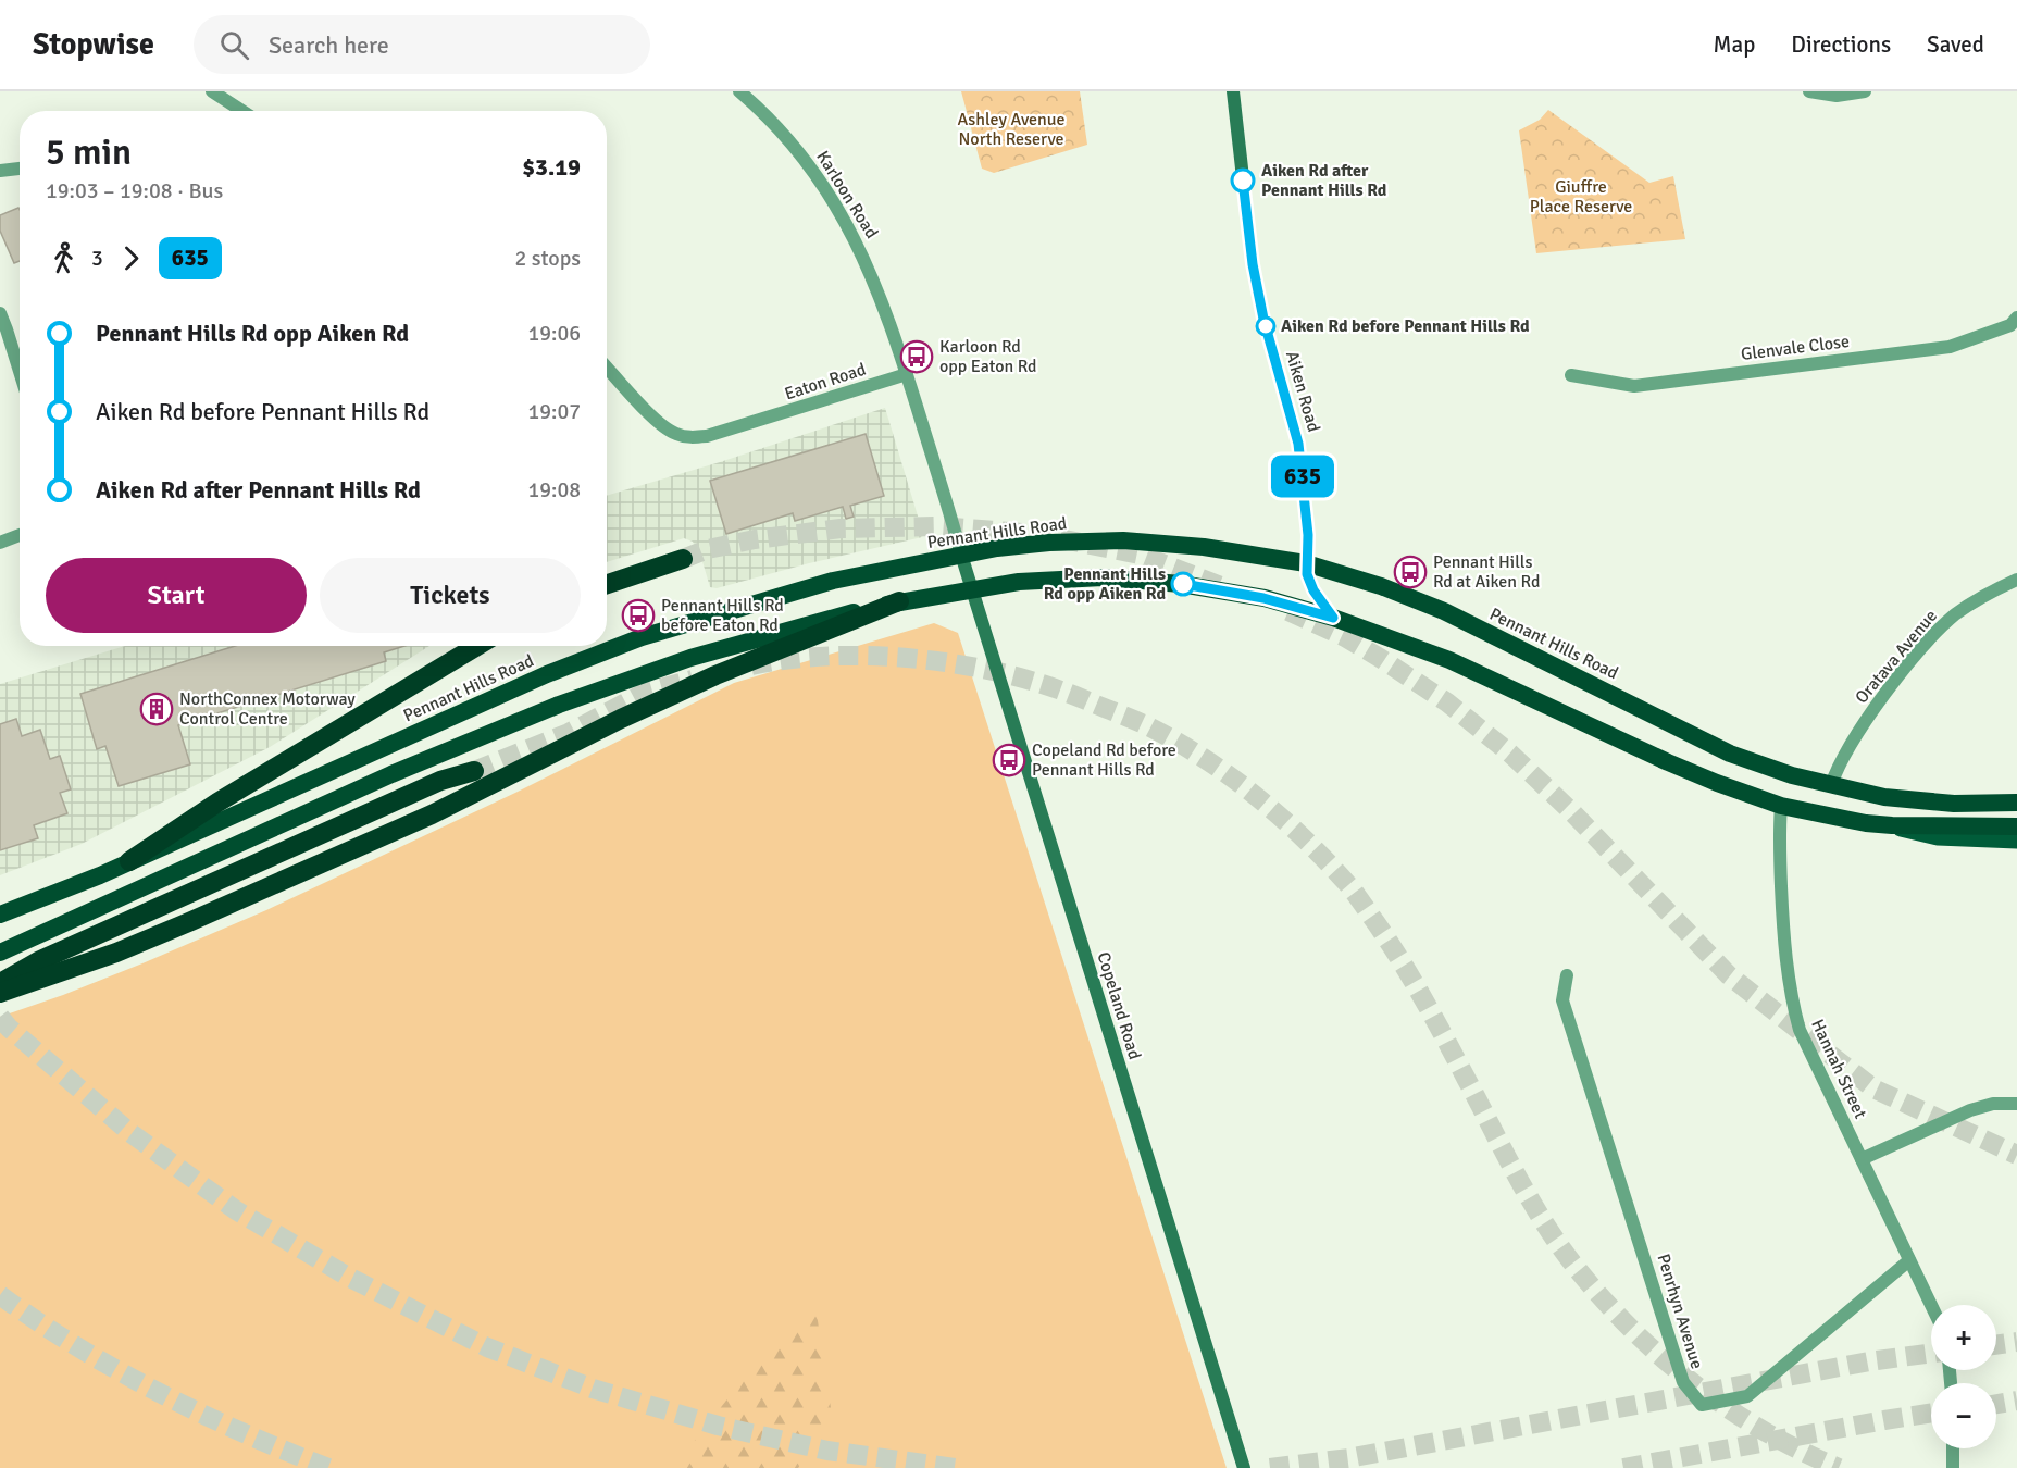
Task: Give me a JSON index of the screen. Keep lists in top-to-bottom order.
{
  "streets": {
    "highway": ["Pennant Hills Road"],
    "main road": ["Aiken Road", "Copeland Road"],
    "street": [
      "Karloon Road",
      "Glenvale Close",
      "Eaton Road",
      "Oratava Avenue",
      "Hannah Street",
      "Penrhyn Avenue"
    ]
  },
  "crossings": [
    ["Karloon Road", "Eaton Road"],
    ["Aiken Road", "Pennant Hills Road"],
    ["Pennant Hills Road", "Oratava Avenue"],
    ["Pennant Hills Road", "Copeland Road"],
    ["Hannah Street", "Penrhyn Avenue"]
  ],
  "parks": ["Ashley Avenue North Reserve", "Giuffre Place Reserve"],
  "places": {
    "other": ["Aiken Rd after Pennant Hills Rd", "Aiken Rd before Pennant Hills Rd", "Pennant Hills Rd opp Aiken Rd"],
    "bus stop": [
      "Karloon Rd opp Eaton Rd",
      "Pennant Hills Rd at Aiken Rd",
      "Pennant Hills Rd before Eaton Rd",
      "Copeland Rd before Pennant Hills Rd"
    ],
    "building": ["NorthConnex Motorway Control Centre"]
  },
  "lines": ["bus line 635"],
  "page": {
    "header": "Stopwise",
    "search": "Search here",
    "nav": ["Map", "Directions", "Saved"],
    "on_map": "635",
    "heading": ["5 min", "19:03 – 19:08 · Bus", "$3.19"],
    "legs": ["3", "635", "2 stops"],
    "list": [
      {
        "name": "Pennant Hills Rd opp Aiken Rd",
        "value": "19:06"
      },
      {
        "name": "Aiken Rd before Pennant Hills Rd",
        "value": "19:07"
      },
      {
        "name": "Aiken Rd after Pennant Hills Rd",
        "value": "19:08"
      }
    ],
    "buttons": ["Start", "Tickets"],
    "map_buttons": ["+", "−"]
  }
}
